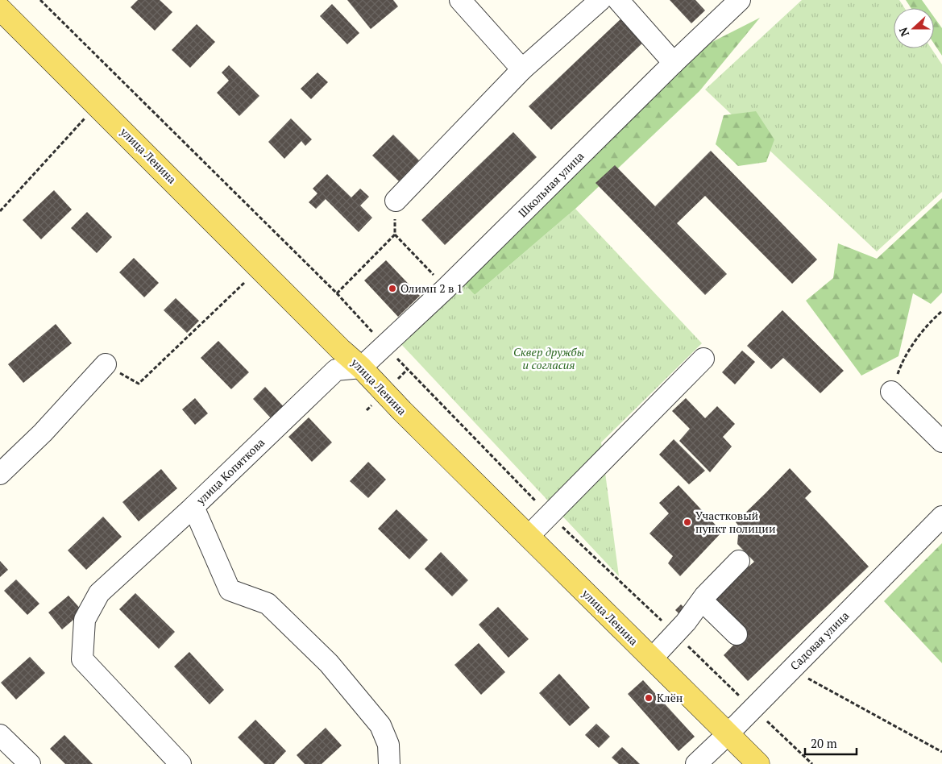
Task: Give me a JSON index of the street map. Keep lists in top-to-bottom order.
{
  "streets": {
    "main road": ["улица Ленина"],
    "street": ["Школьная улица", "улица Копяткова", "Садовая улица"]
  },
  "crossings": [
    ["улица Ленина", "Школьная улица"],
    ["улица Ленина", "улица Копяткова"],
    ["улица Ленина", "Садовая улица"],
    ["Школьная улица", "улица Копяткова"]
  ],
  "parks": ["Сквер дружбы и согласия"],
  "places": ["Олимп 2 в 1", "Участковый пункт полиции", "Клён"],
  "scale_bar": "20 m",
  "north": "left"
}
